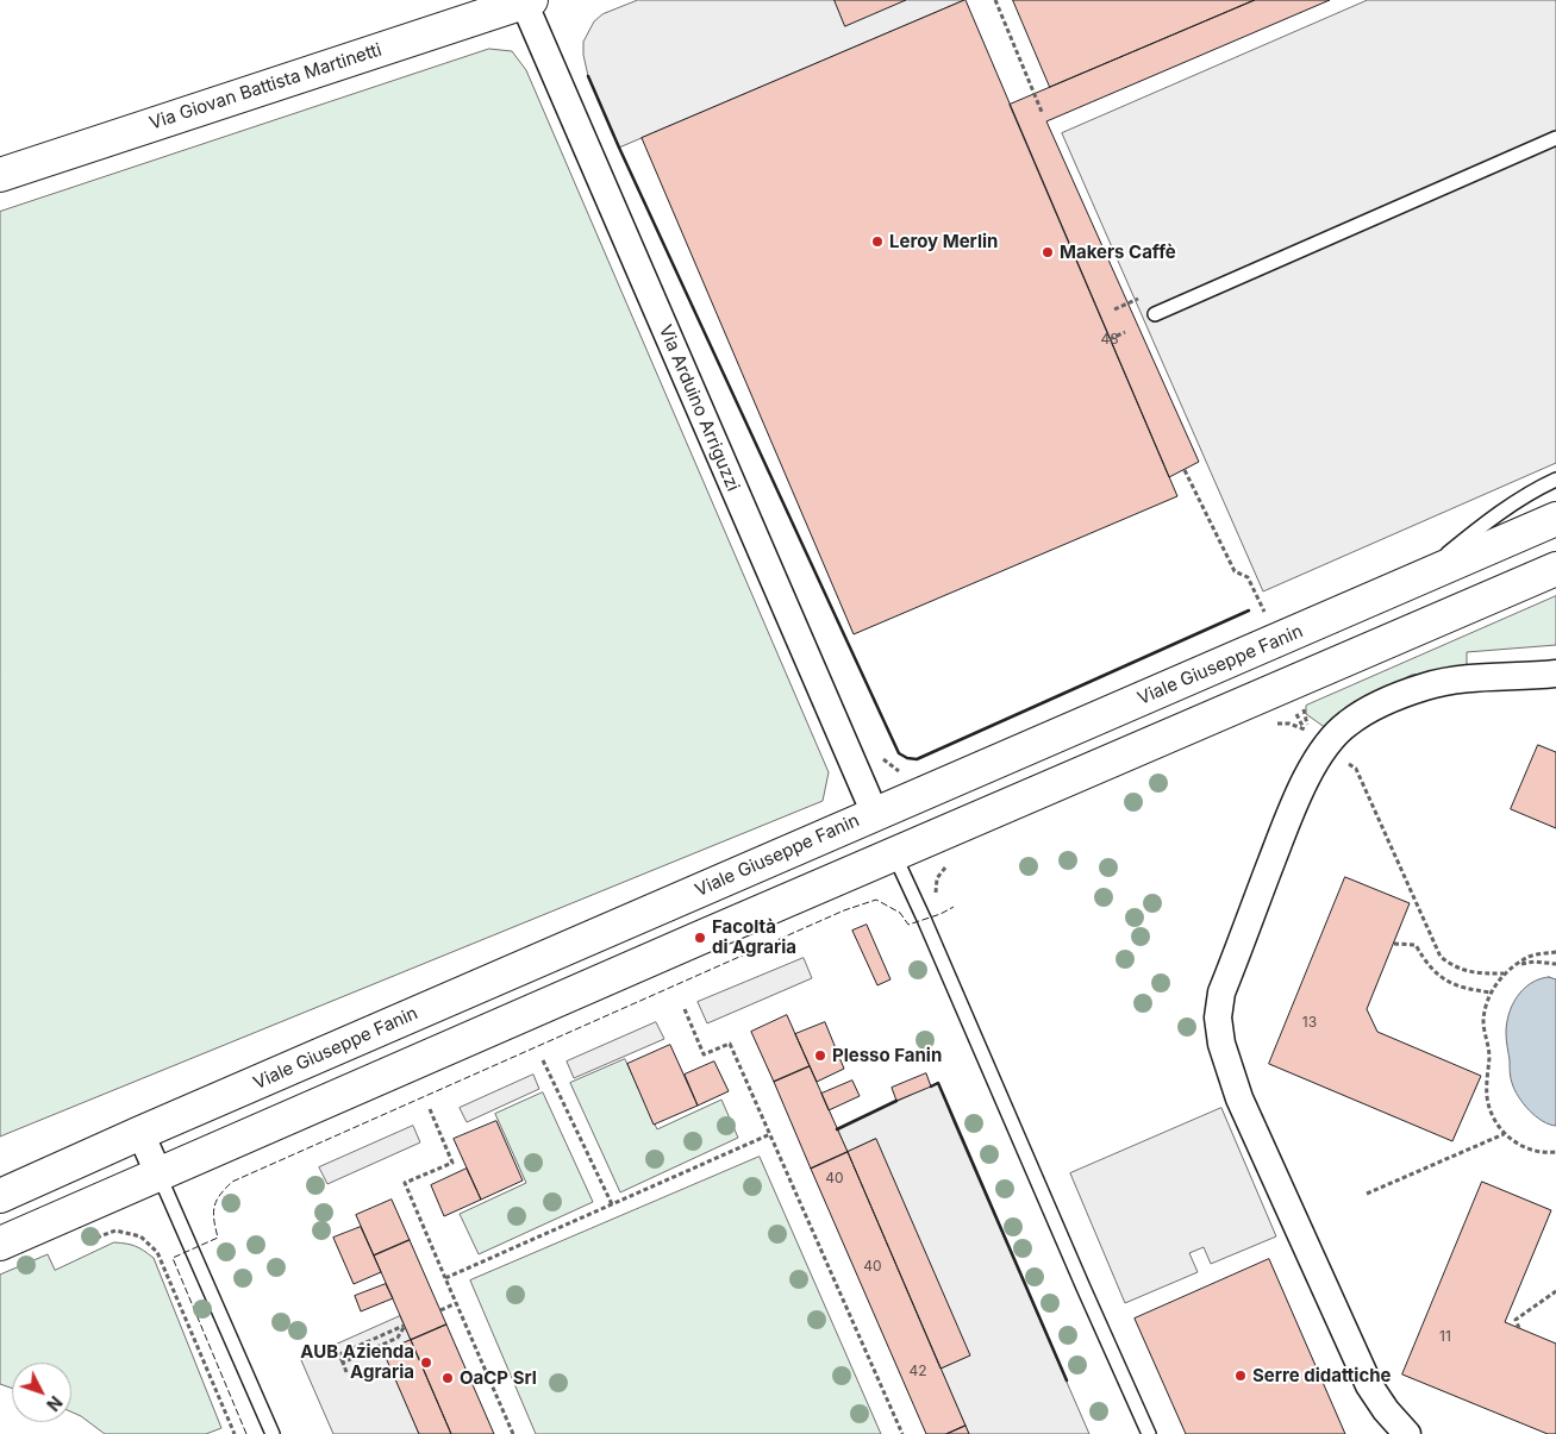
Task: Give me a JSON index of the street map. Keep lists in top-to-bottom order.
{
  "streets": {
    "main road": ["Via Giovan Battista Martinetti", "Viale Giuseppe Fanin"],
    "street": ["Via Arduino Arriguzzi"]
  },
  "crossings": [
    ["Via Giovan Battista Martinetti", "Via Arduino Arriguzzi"],
    ["Via Arduino Arriguzzi", "Viale Giuseppe Fanin"]
  ],
  "places": [
    "Leroy Merlin",
    "Makers Caffè",
    "Facoltà di Agraria",
    "Plesso Fanin",
    "AUB Azienda Agraria",
    "Serre didattiche",
    "OaCP Srl"
  ],
  "house_numbers": [
    "43",
    "13",
    "40",
    "40",
    "11",
    "42"
  ],
  "north": "bottom right"
}
